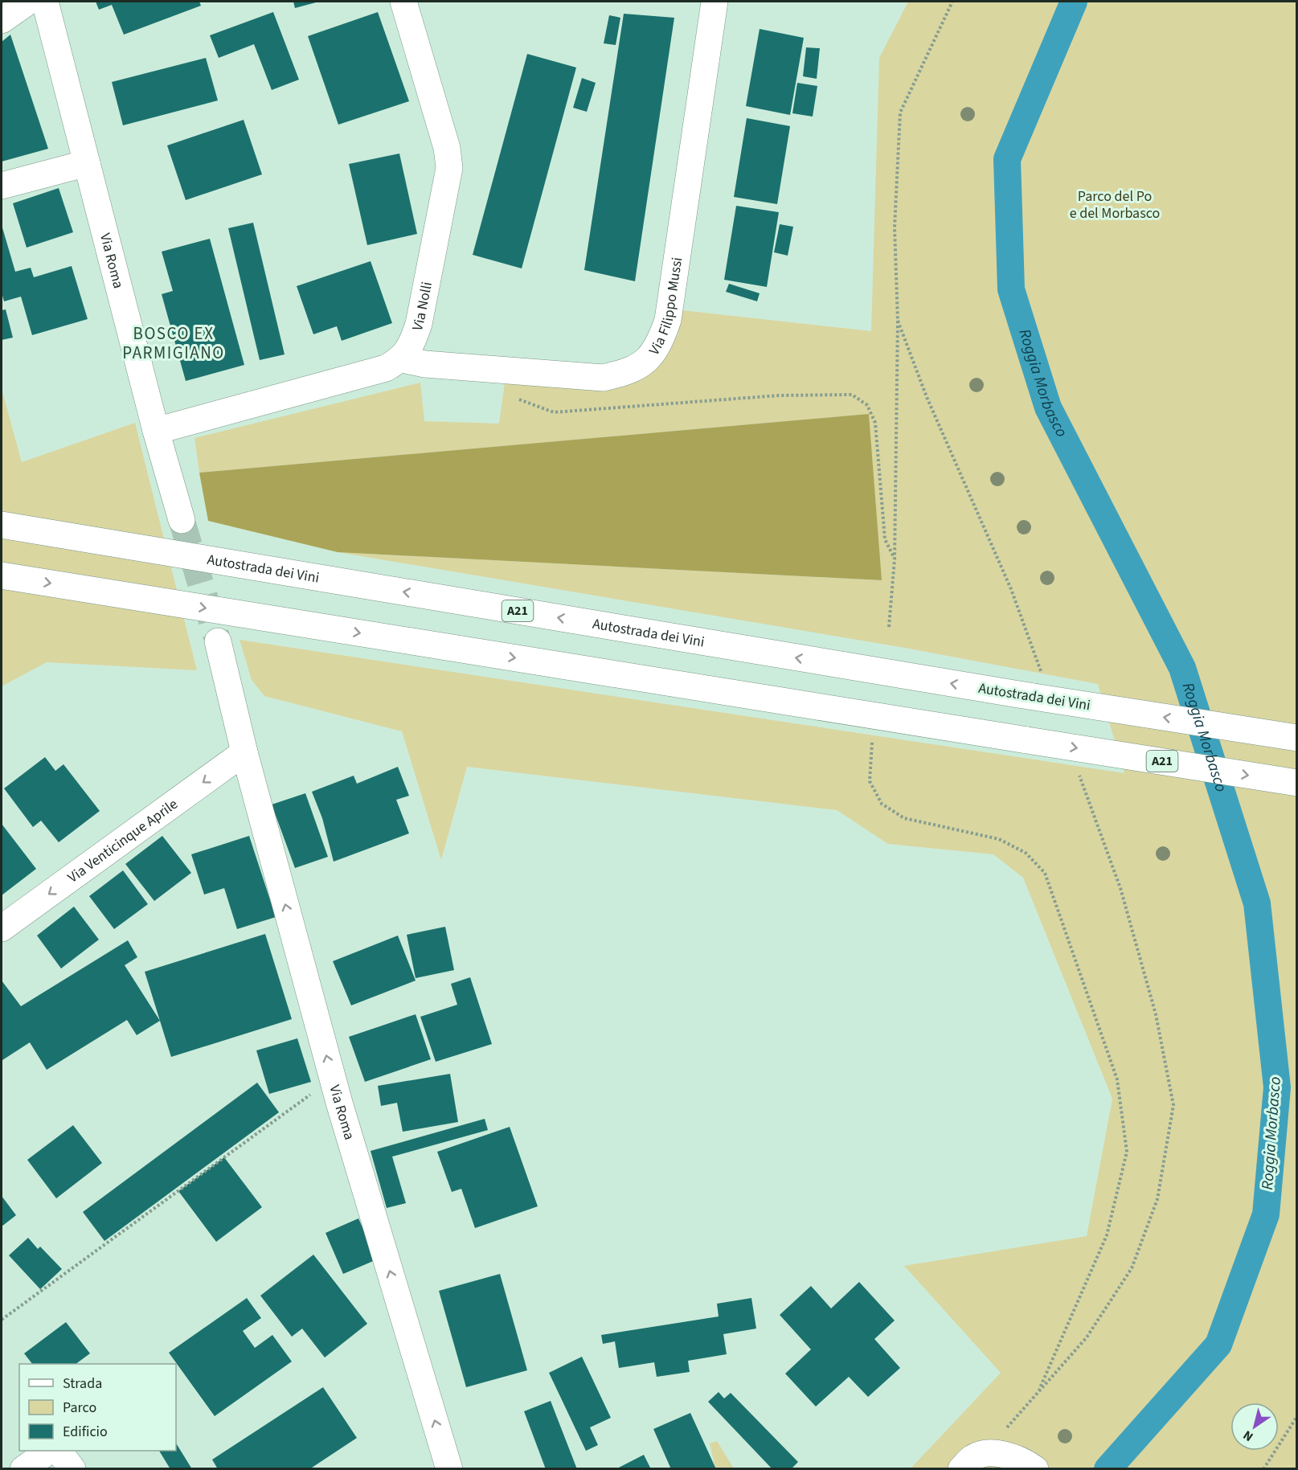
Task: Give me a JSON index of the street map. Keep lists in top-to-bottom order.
{
  "streets": {
    "main road": [
      "Via Roma",
      "Via Filippo Mussi",
      "Via Nolli",
      "Autostrada dei Vini",
      "A21",
      "Via Venticinque Aprile"
    ]
  },
  "crossings": [
    ["Via Roma", "Via Venticinque Aprile"],
    ["Via Filippo Mussi", "Via Nolli"]
  ],
  "one_way": ["Via Roma", "Via Venticinque Aprile"],
  "districts": ["BOSCO EX PARMIGIANO"],
  "water": ["Roggia Morbasco"],
  "parks": ["Parco del Po e del Morbasco"],
  "legend": ["Strada", "Parco", "Edificio"],
  "north": "bottom left"
}
